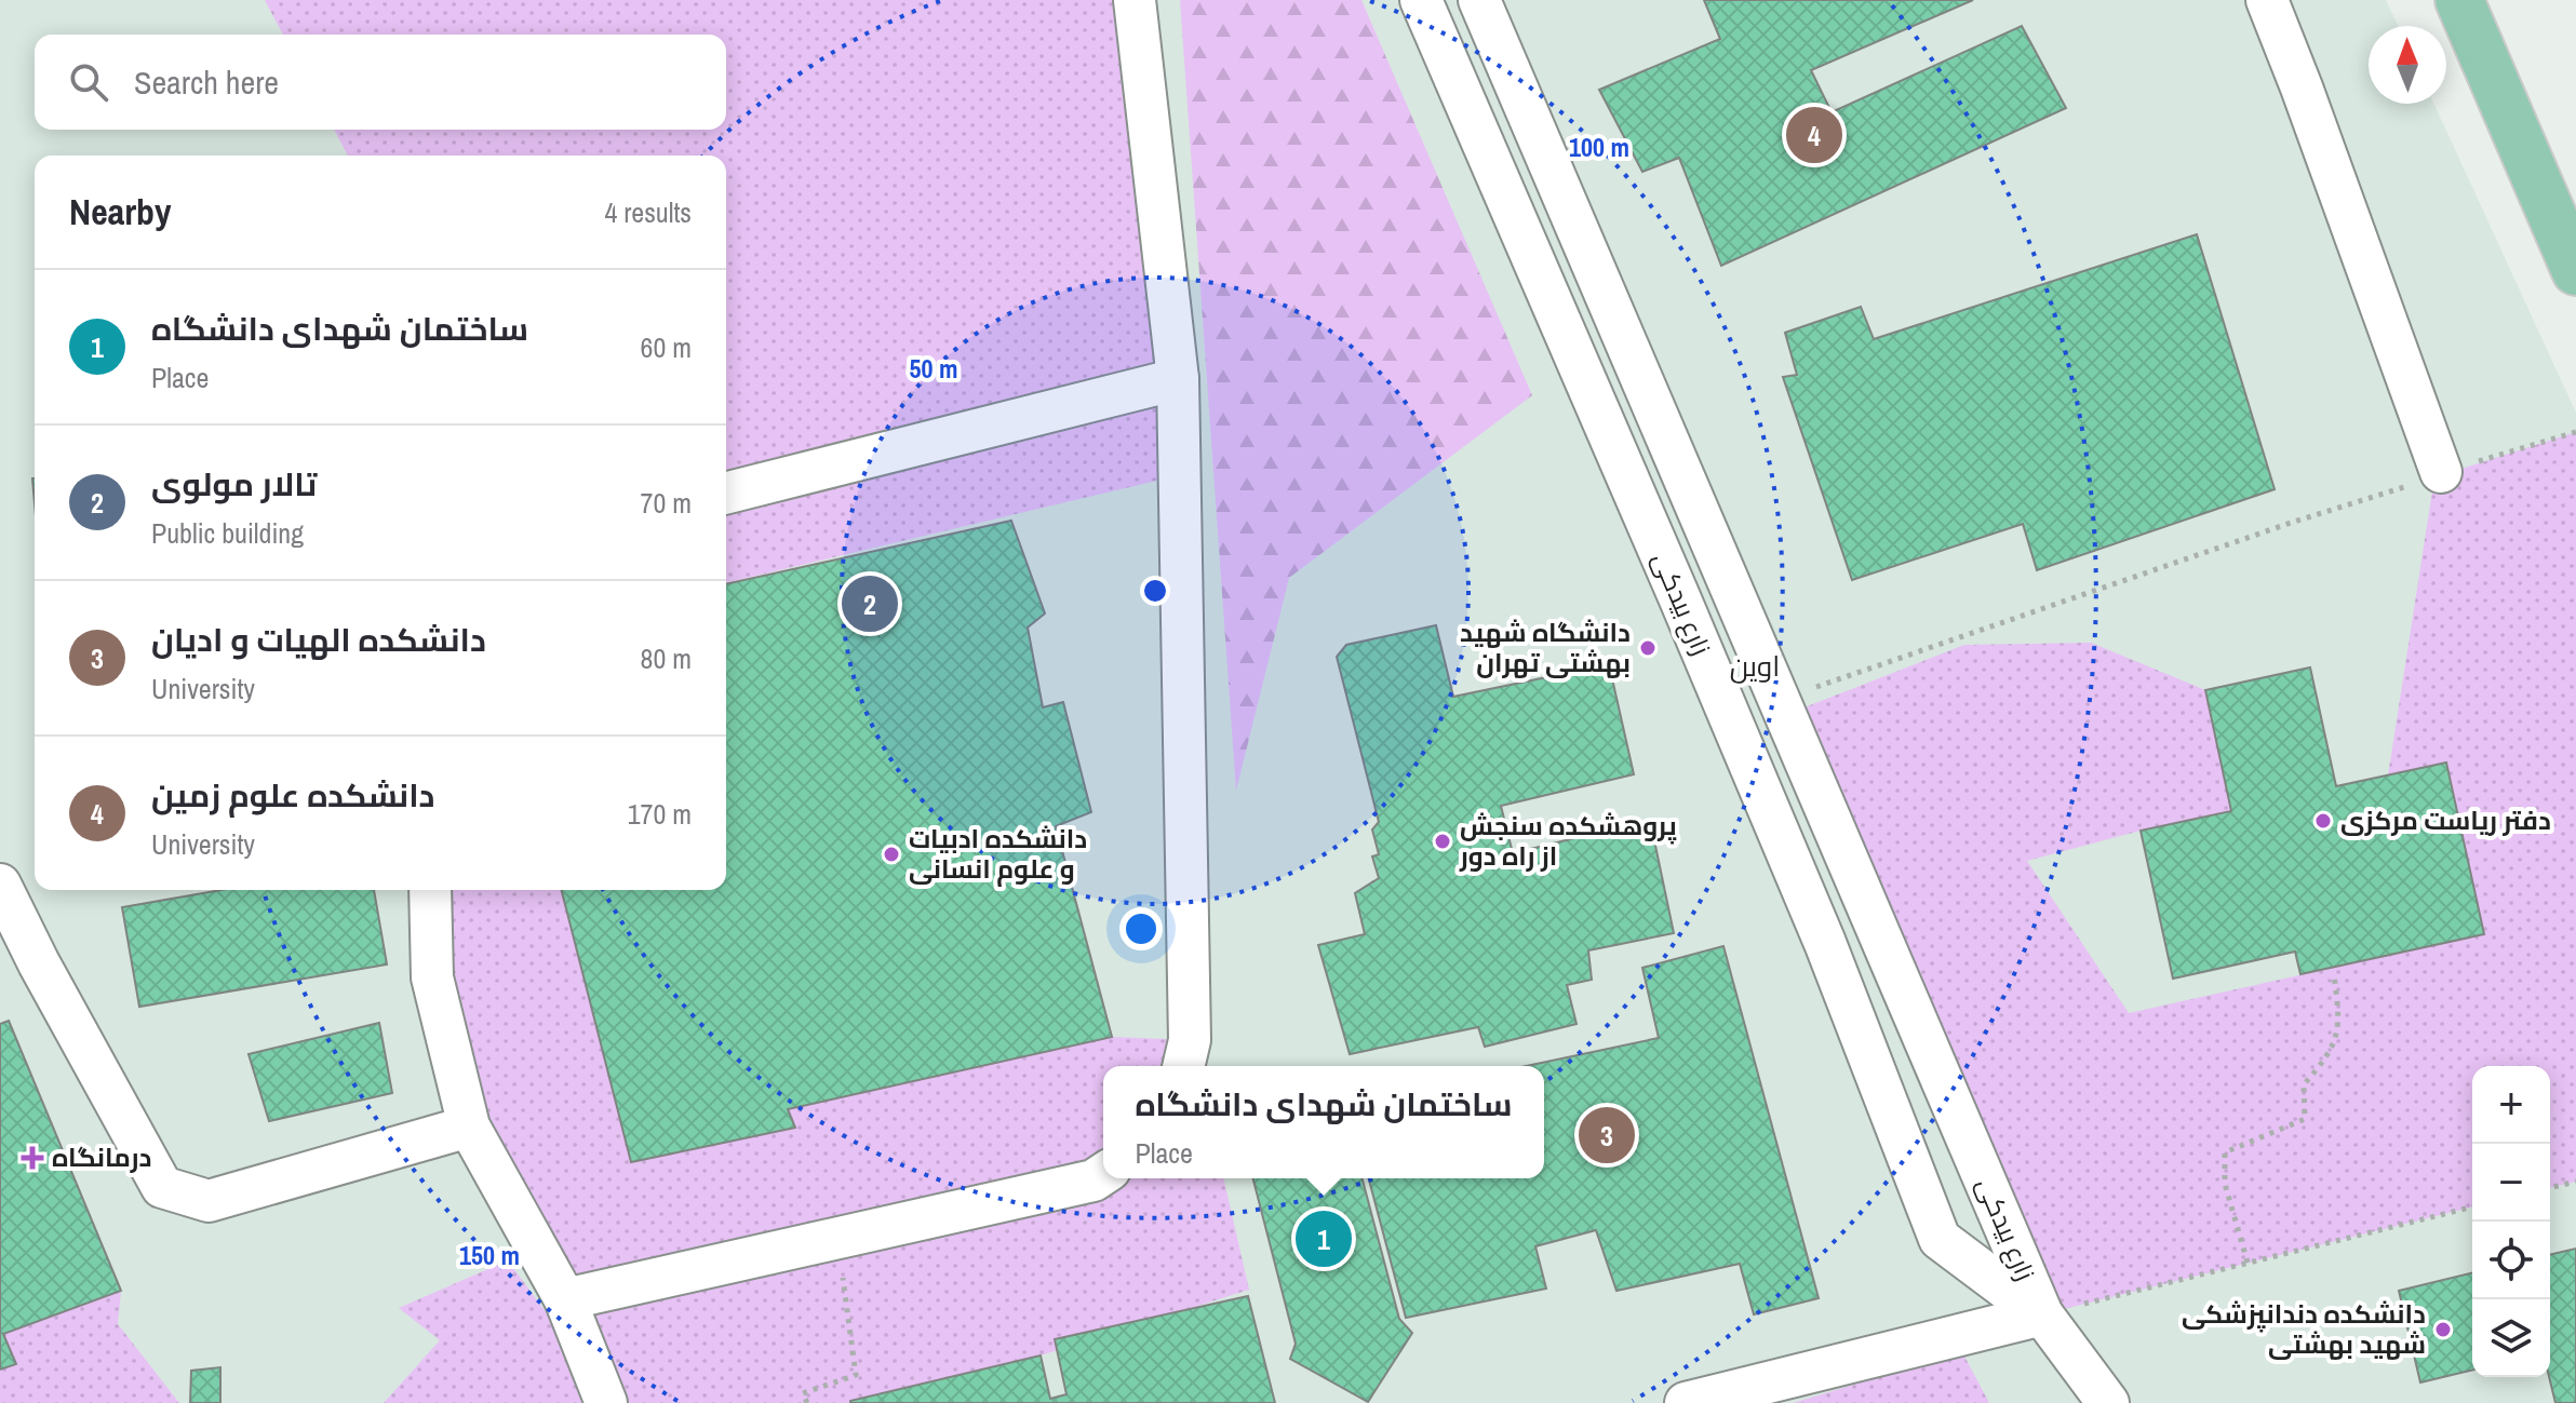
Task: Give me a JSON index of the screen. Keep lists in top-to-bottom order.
{
  "streets": {
    "lane": ["زارع بیدکی"]
  },
  "districts": ["اوین"],
  "places": {
    "other": [
      "دانشگاه شهید بهشتی تهران",
      "دفتر ریاست مرکزی",
      "پروهشکده سنجش از راه دور",
      "دانشکده ادبیات و علوم انسانی",
      "دانشکده دندانپزشکی شهید بهشتی"
    ],
    "health": ["درمانگاه"]
  },
  "north": "top",
  "page": {
    "search": "Search here",
    "pins": [
      "4",
      "2",
      "3",
      "1"
    ],
    "heading": ["Nearby", "4 results"],
    "list": [
      {
        "mark": "1",
        "name": "ساختمان شهدای دانشگاه",
        "note": "Place",
        "value": "60 m"
      },
      {
        "mark": "2",
        "name": "تالار مولوی",
        "note": "Public building",
        "value": "70 m"
      },
      {
        "mark": "3",
        "name": "دانشکده الهیات و ادیان",
        "note": "University",
        "value": "80 m"
      },
      {
        "mark": "4",
        "name": "دانشکده علوم زمین",
        "note": "University",
        "value": "170 m"
      }
    ],
    "map_buttons": ["+", "−"],
    "popup": ["ساختمان شهدای دانشگاه", "Place"]
  },
  "rings": ["100 m", "50 m", "150 m"]
}
